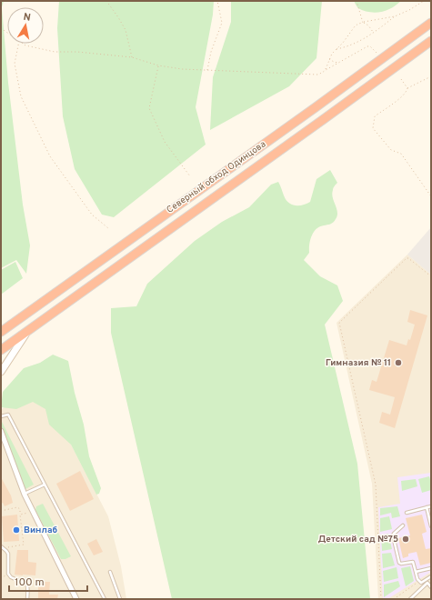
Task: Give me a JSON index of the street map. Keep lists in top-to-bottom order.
{
  "streets": {
    "highway": ["Северный обход Одинцова"]
  },
  "places": ["Гимназия № 11", "Винлаб", "Детский сад №75"],
  "scale_bar": "100 m",
  "north": "top"
}
